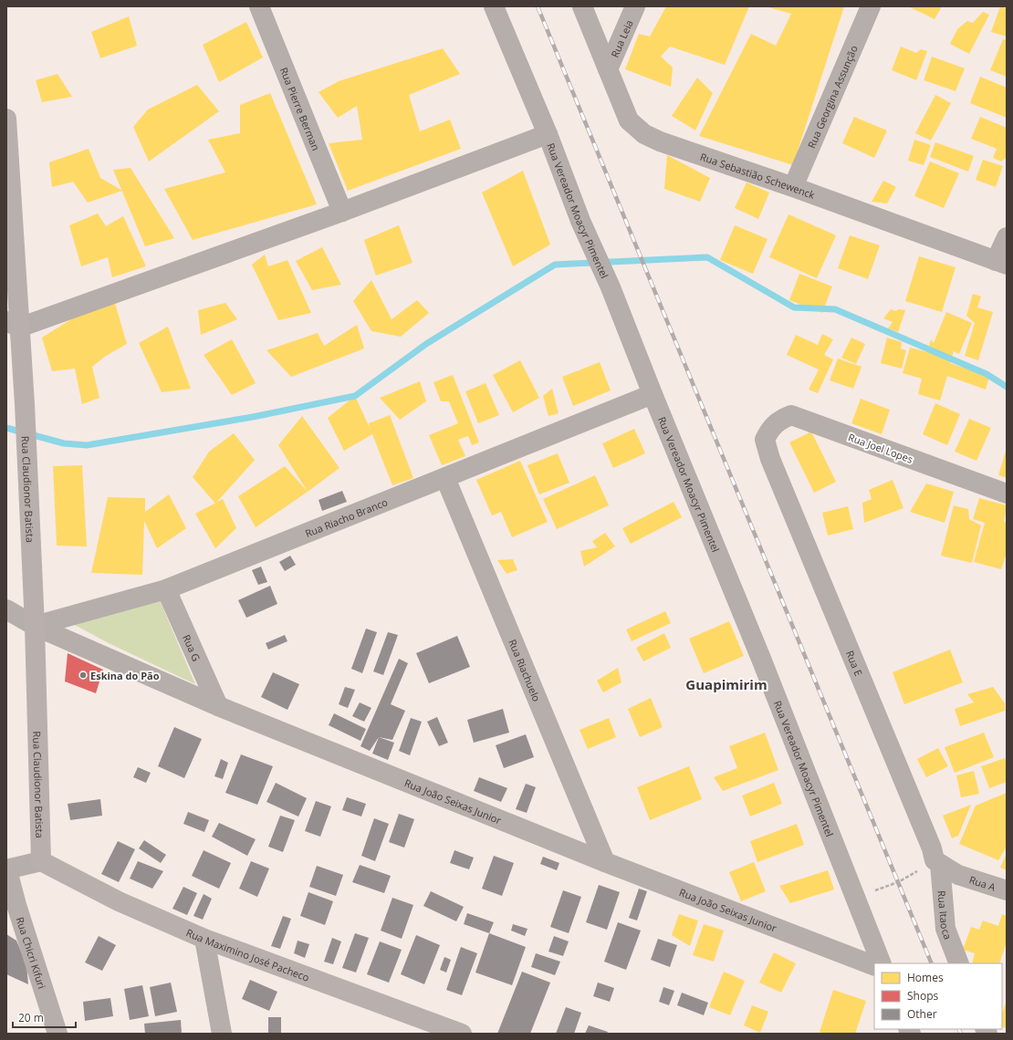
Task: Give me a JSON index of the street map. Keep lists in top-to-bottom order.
{
  "streets": {
    "main road": ["Rua Claudionor Batista", "Rua Maximino José Pacheco"],
    "street": [
      "Rua Leia",
      "Rua Georgina Assunção",
      "Rua Pierre Berman",
      "Rua Sebastião Schewenck",
      "Rua Vereador Moacyr Pimentel",
      "Rua Joel Lopes",
      "Rua Riacho Branco",
      "Rua G",
      "Rua E",
      "Rua Riachuelo",
      "Rua João Seixas Junior",
      "Rua A",
      "Rua Itaoca",
      "Rua Chicri Kifuri"
    ]
  },
  "crossings": [
    ["Rua Leia", "Rua Sebastião Schewenck"],
    ["Rua Georgina Assunção", "Rua Sebastião Schewenck"],
    ["Rua Vereador Moacyr Pimentel", "Rua Riacho Branco"],
    ["Rua Joel Lopes", "Rua E"],
    ["Rua Claudionor Batista", "Rua Riacho Branco"],
    ["Rua Claudionor Batista", "Rua João Seixas Junior"],
    ["Rua Claudionor Batista", "Rua Maximino José Pacheco"],
    ["Rua Riacho Branco", "Rua G"],
    ["Rua Riacho Branco", "Rua Riachuelo"],
    ["Rua Riacho Branco", "Rua João Seixas Junior"],
    ["Rua G", "Rua João Seixas Junior"],
    ["Rua E", "Rua A"],
    ["Rua E", "Rua Itaoca"],
    ["Rua Riachuelo", "Rua João Seixas Junior"],
    ["Rua A", "Rua Itaoca"]
  ],
  "districts": ["Guapimirim"],
  "places": ["Eskina do Pão"],
  "legend": ["Homes", "Shops", "Other"],
  "scale_bar": "20 m"
}
